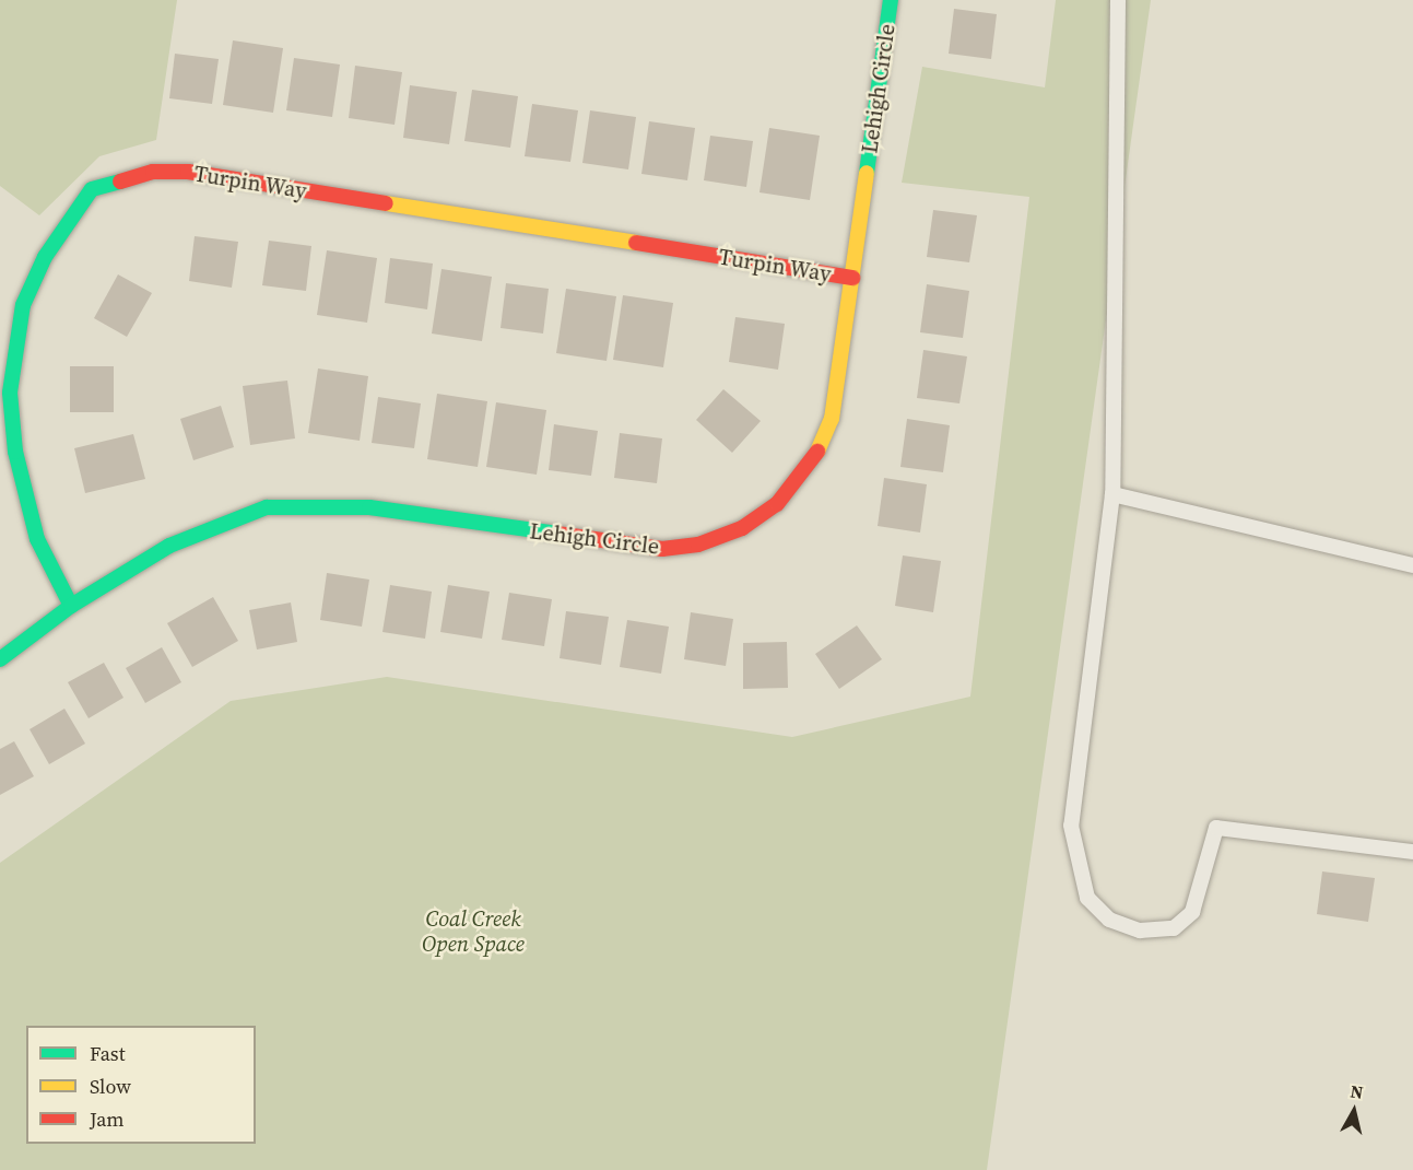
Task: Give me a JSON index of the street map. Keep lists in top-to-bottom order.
{
  "streets": {
    "street": ["Lehigh Circle", "Turpin Way"]
  },
  "crossings": [
    ["Lehigh Circle", "Turpin Way"]
  ],
  "parks": ["Coal Creek Open Space"],
  "legend": ["Fast", "Slow", "Jam"],
  "north": "top"
}
